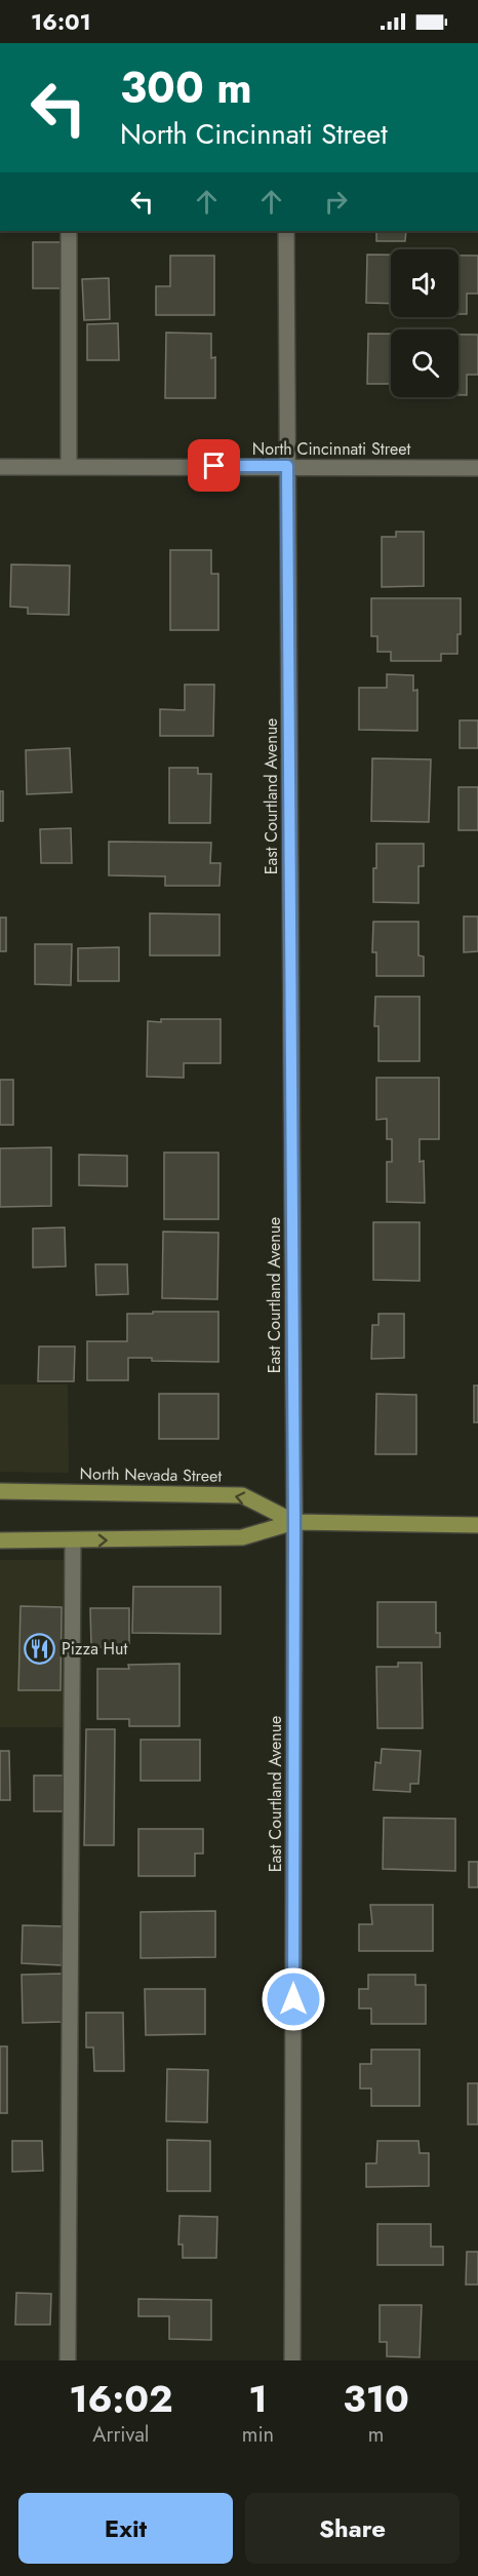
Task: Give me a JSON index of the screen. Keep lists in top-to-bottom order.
{
  "streets": {
    "main road": ["North Nevada Street"],
    "street": ["North Cincinnati Street", "East Courtland Avenue"]
  },
  "crossings": [
    ["North Cincinnati Street", "East Courtland Avenue"],
    ["East Courtland Avenue", "North Nevada Street"]
  ],
  "places": {
    "restaurant": ["Pizza Hut"]
  },
  "page": {
    "status": "16:01",
    "turn": ["300 m", "North Cincinnati Street"],
    "eta": [
      "16:02",
      "Arrival",
      "1",
      "min",
      "310",
      "m"
    ],
    "buttons": ["Exit", "Share"]
  }
}
